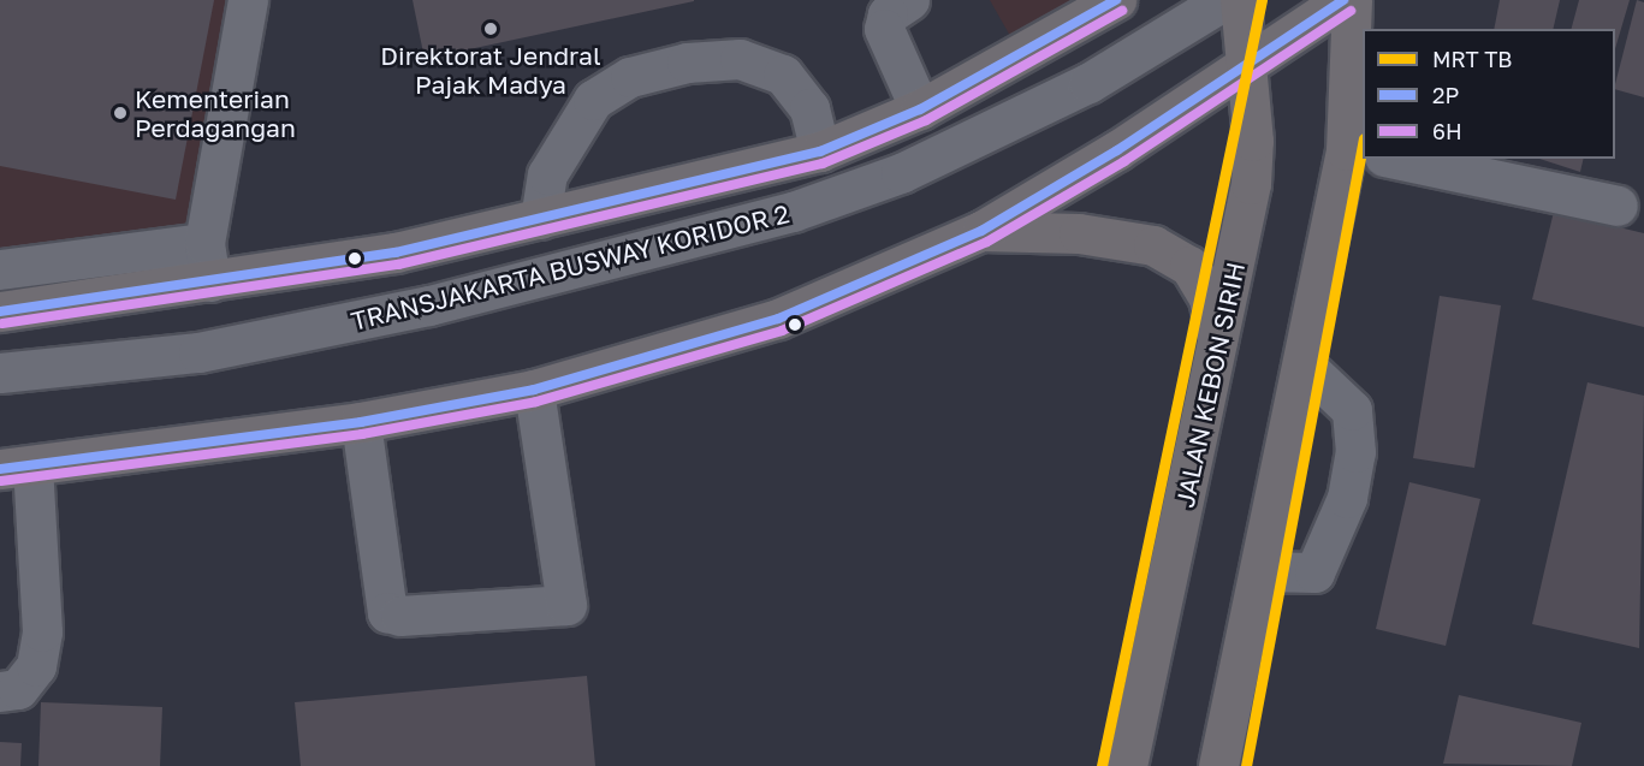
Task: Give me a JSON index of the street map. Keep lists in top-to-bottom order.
{
  "streets": {
    "main road": ["JALAN KEBON SIRIH"],
    "lane": ["TRANSJAKARTA BUSWAY KORIDOR 2"]
  },
  "places": ["Direktorat Jendral Pajak Madya", "Kementerian Perdagangan"],
  "lines": ["metro line TB", "transit line 2P", "transit line 6H"],
  "legend": ["MRT TB", "2P", "6H"]
}
